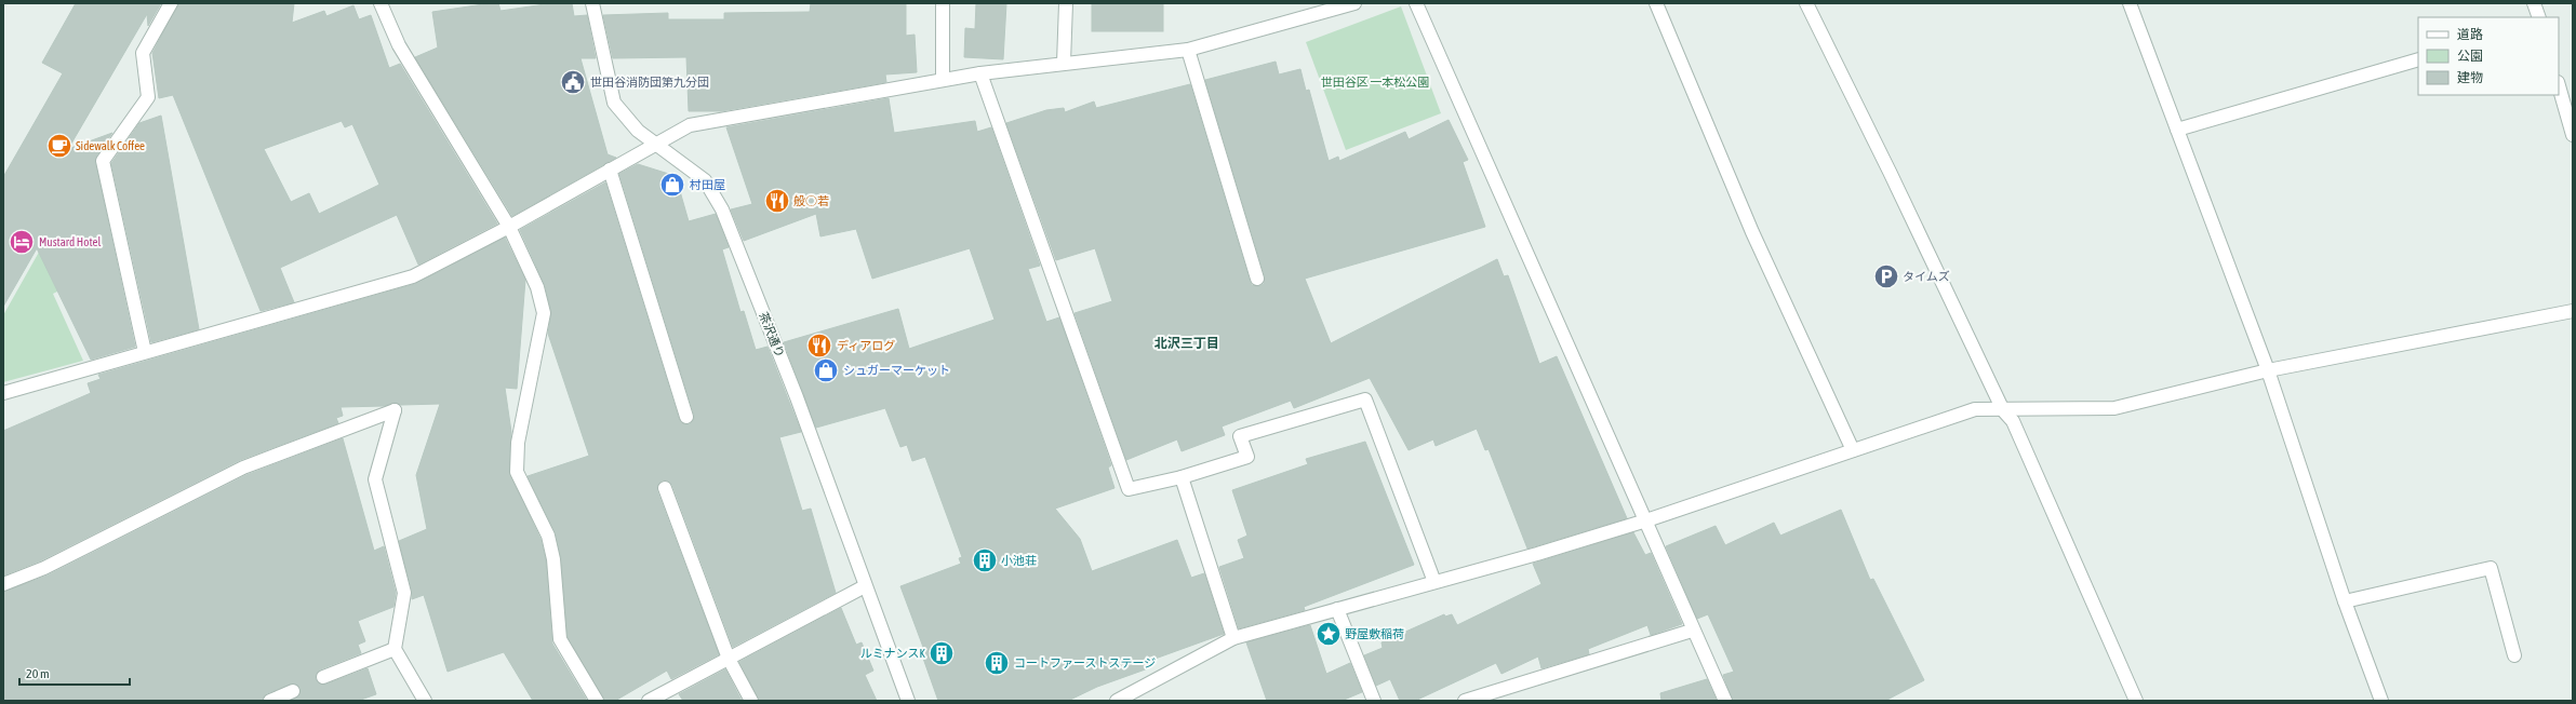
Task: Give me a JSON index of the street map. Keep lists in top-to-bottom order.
{
  "streets": {
    "street": ["茶沢通り"]
  },
  "districts": ["北沢三丁目"],
  "parks": ["世田谷区 一本松公園"],
  "places": {
    "public building": ["世田谷消防団第九分団"],
    "cafe": ["Sidewalk Coffee"],
    "shop": ["村田屋", "シュガーマーケット"],
    "restaurant": ["般○若", "ディアログ"],
    "hotel": ["Mustard Hotel"],
    "parking": ["タイムズ"],
    "building": ["小池荘", "ルミナンスK", "コートファーストステージ"],
    "place": ["野屋敷稲荷"]
  },
  "legend": ["道路", "公園", "建物"],
  "scale_bar": "20 m"
}
